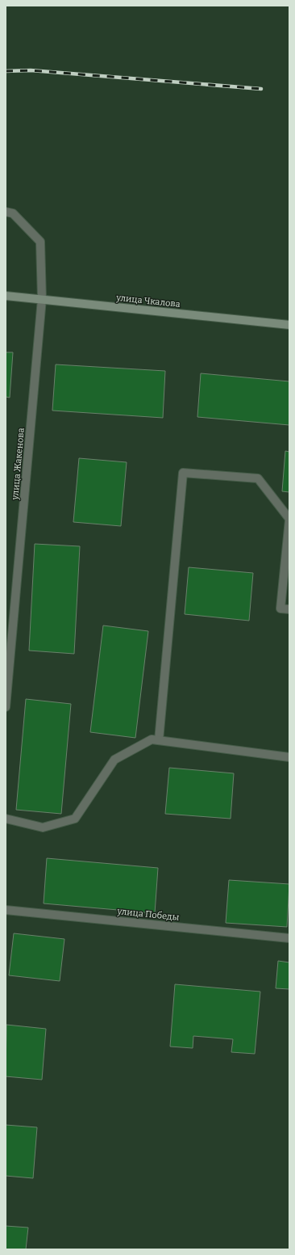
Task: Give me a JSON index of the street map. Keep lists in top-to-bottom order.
{
  "streets": {
    "main road": ["улица Чкалова"],
    "street": ["улица Жакенова", "улица Победы"]
  },
  "crossings": [
    ["улица Чкалова", "улица Жакенова"]
  ]
}
